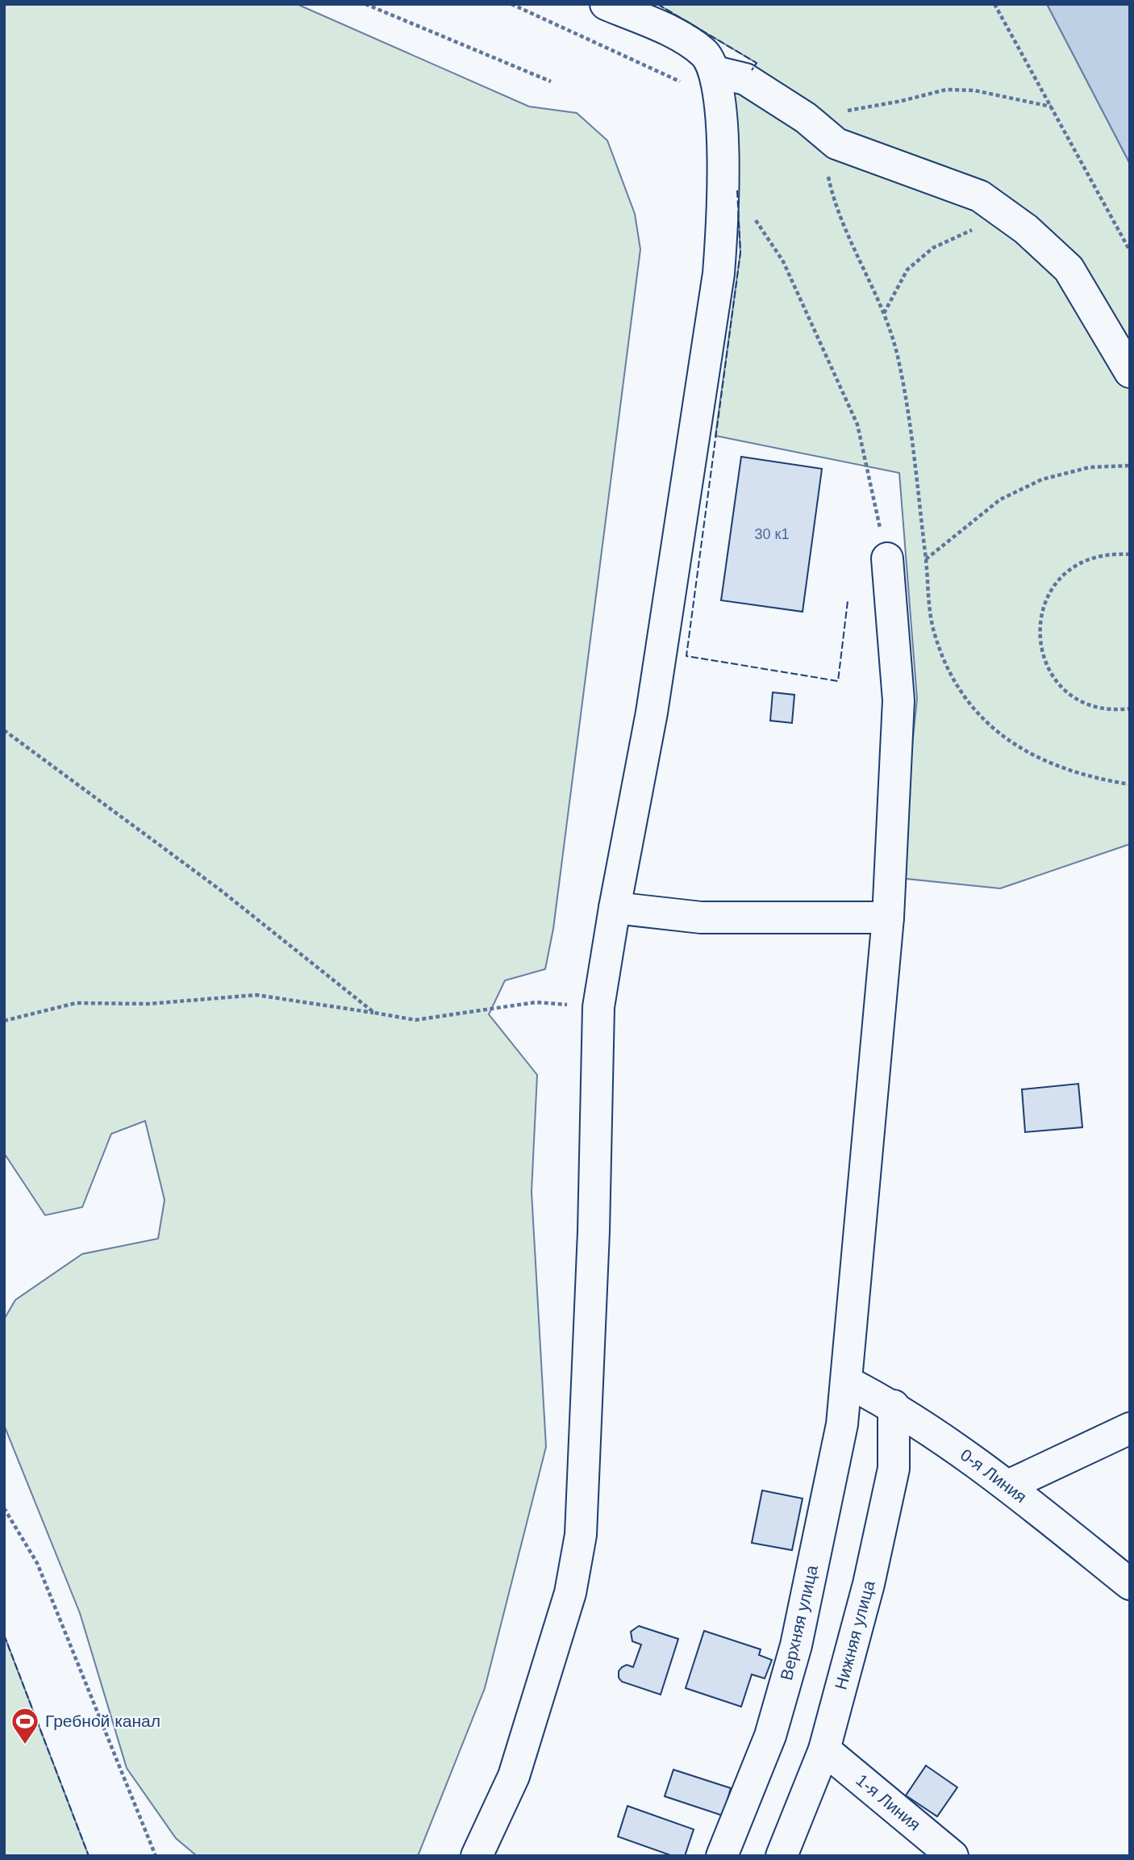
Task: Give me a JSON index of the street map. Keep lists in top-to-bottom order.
{
  "streets": {
    "street": [
      "0-я Линия",
      "Верхняя улица",
      "Нижняя улица",
      "1-я Линия"
    ]
  },
  "crossings": [
    ["0-я Линия", "Верхняя улица"],
    ["0-я Линия", "Нижняя улица"],
    ["Нижняя улица", "1-я Линия"]
  ],
  "places": {
    "sports": ["Гребной канал"]
  },
  "house_numbers": ["30 к1"]
}
